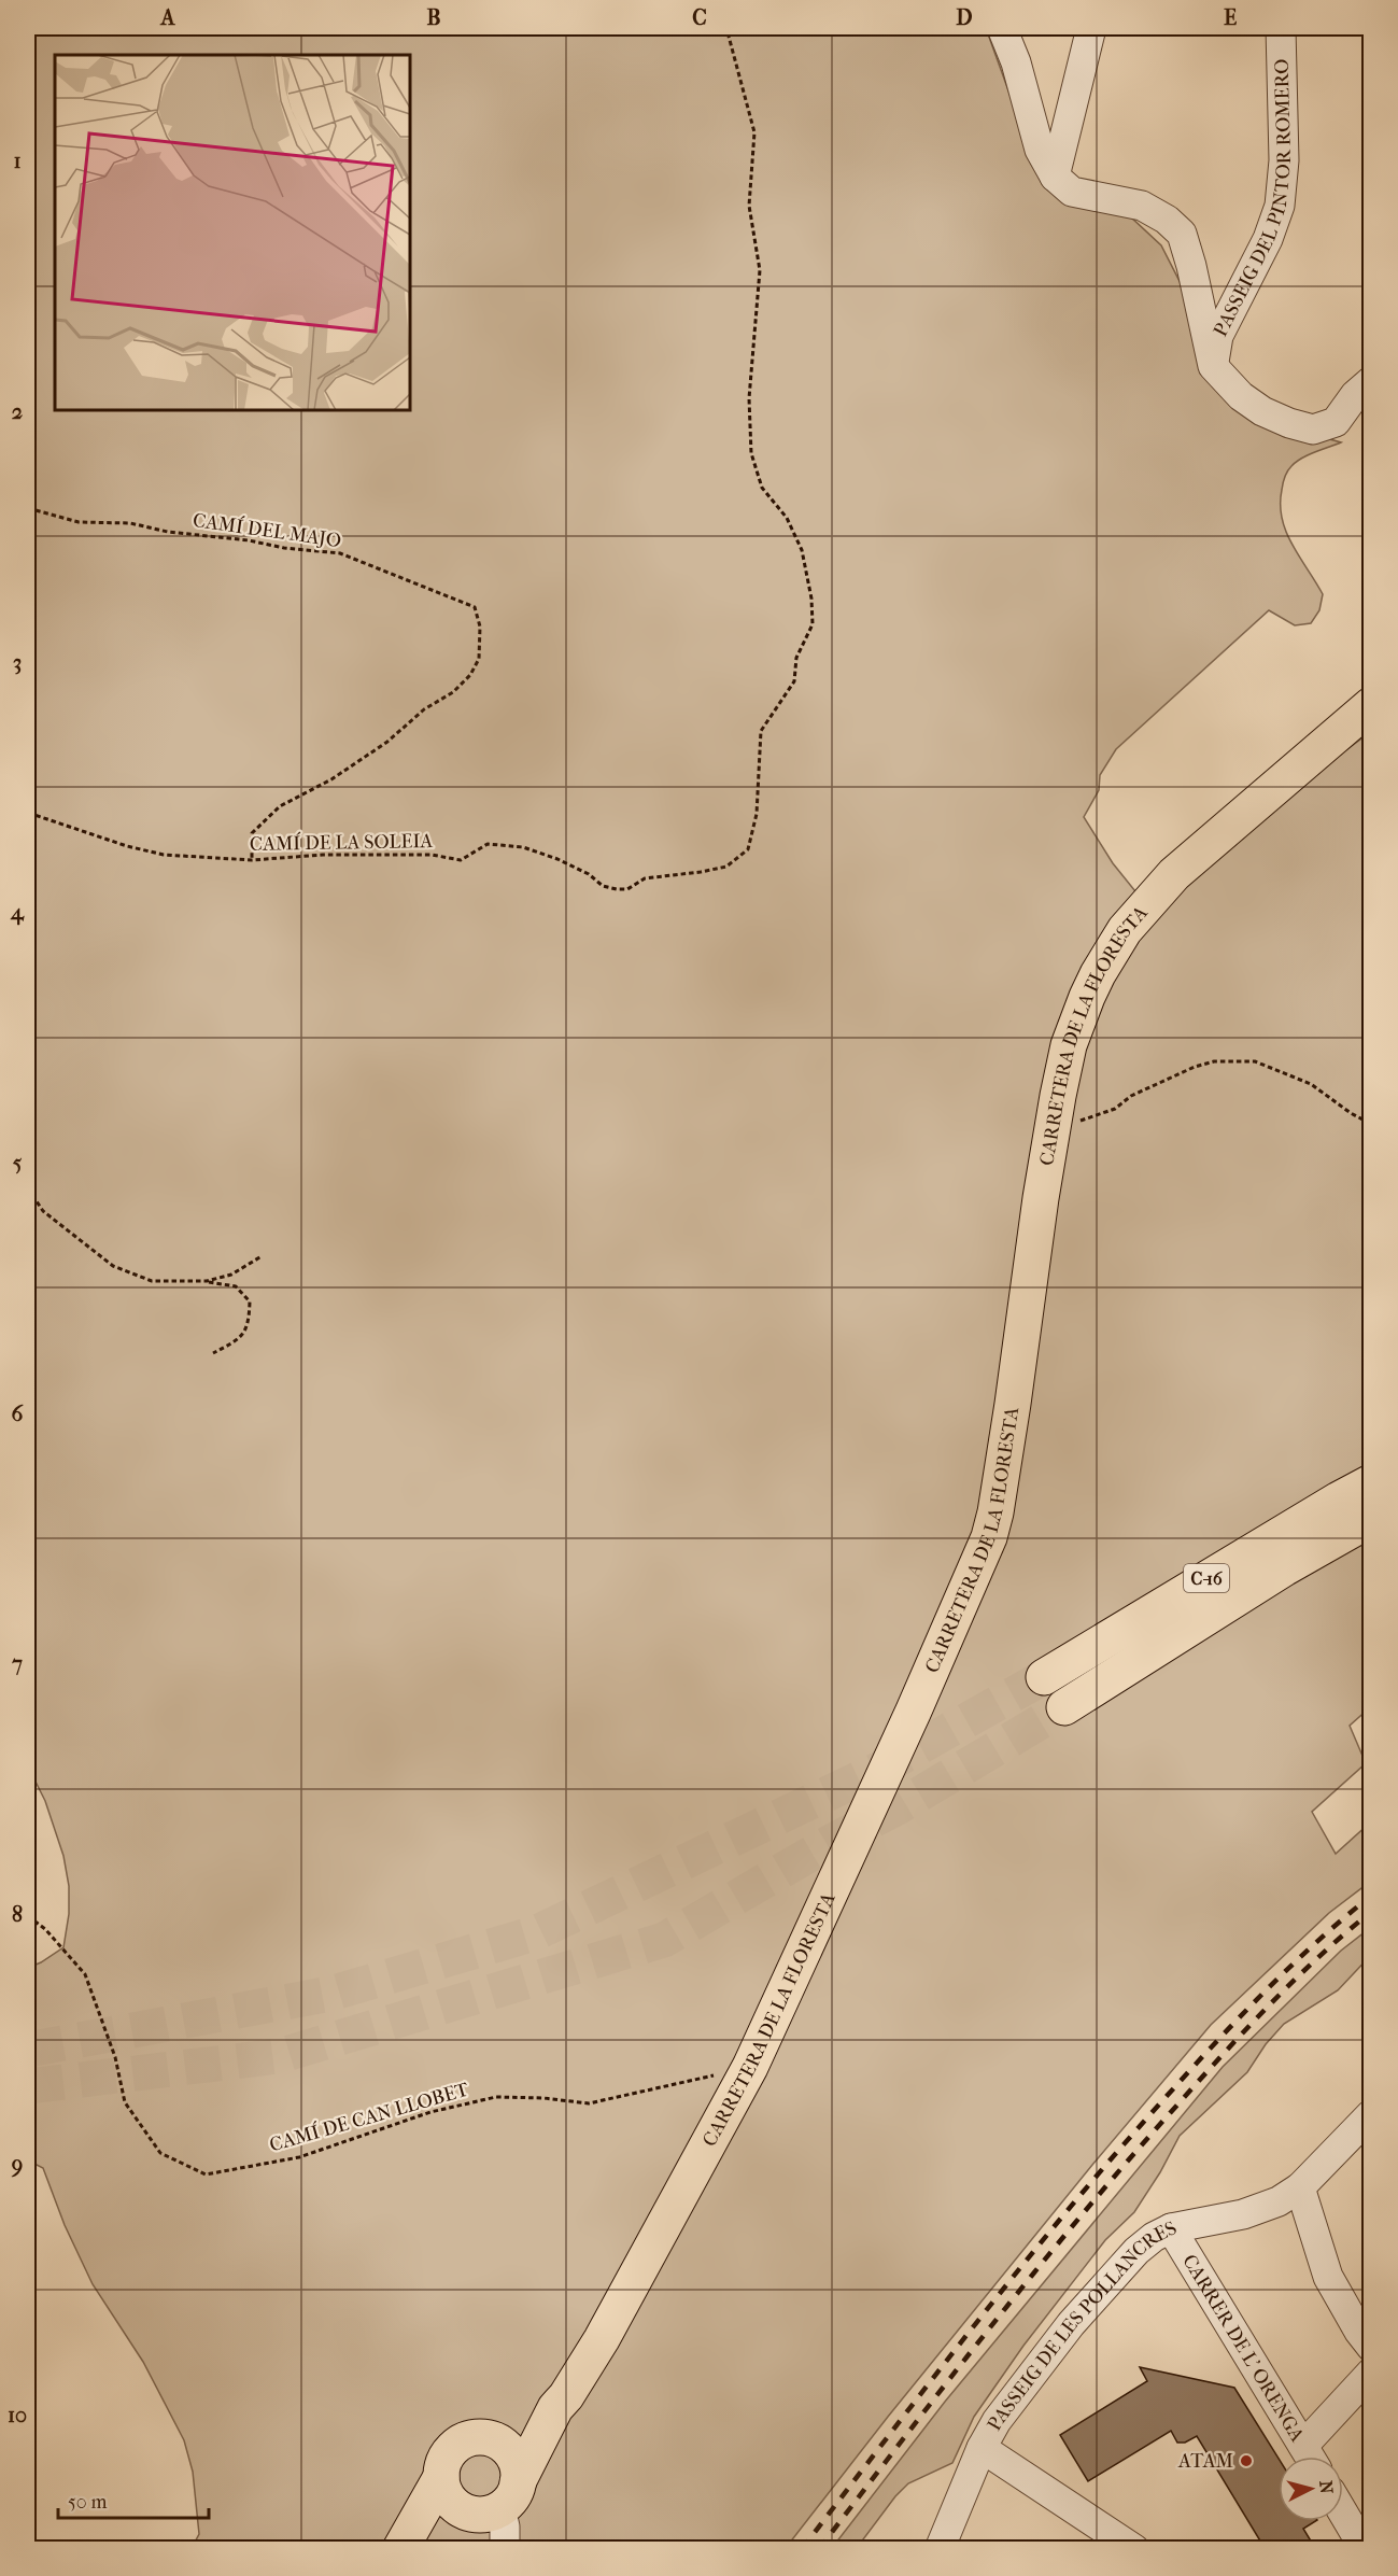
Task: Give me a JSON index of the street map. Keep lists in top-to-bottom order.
{
  "streets": {
    "main road": ["CARRETERA DE LA FLORESTA", "C-16"],
    "street": ["PASSEIG DEL PINTOR ROMERO", "PASSEIG DE LES POLLANCRES", "CARRER DE L' ORENGA"],
    "path": ["CAMÍ DEL MAJO", "CAMÍ DE LA SOLEIA", "CAMÍ DE CAN LLOBET"]
  },
  "crossings": [
    ["CAMÍ DEL MAJO", "CAMÍ DE LA SOLEIA"],
    ["CARRETERA DE LA FLORESTA", "CAMÍ DE CAN LLOBET"],
    ["PASSEIG DE LES POLLANCRES", "CARRER DE L' ORENGA"]
  ],
  "places": ["ATAM"],
  "scale_bar": "50 m",
  "north": "right",
  "grid": {
    "columns": [
      "A",
      "B",
      "C",
      "D",
      "E"
    ],
    "rows": [
      "1",
      "2",
      "3",
      "4",
      "5",
      "6",
      "7",
      "8",
      "9",
      "10"
    ]
  }
}
